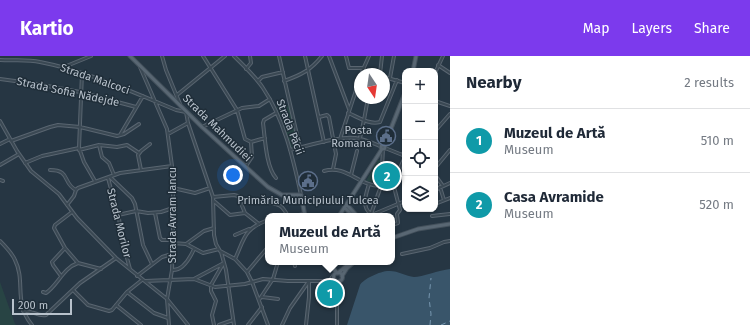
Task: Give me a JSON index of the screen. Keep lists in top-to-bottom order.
{
  "streets": {
    "main road": ["Strada Păcii", "Strada Mahmudiei"],
    "street": [
      "Strada Malcoci",
      "Strada Sofia Nădejde",
      "Strada Avram Iancu",
      "Strada Morilor"
    ]
  },
  "crossings": [
    ["Strada Malcoci", "Strada Mahmudiei"],
    ["Strada Malcoci", "Strada Avram Iancu"],
    ["Strada Păcii", "Strada Mahmudiei"],
    ["Strada Mahmudiei", "Strada Avram Iancu"]
  ],
  "places": {
    "public building": ["Posta Romana", "Primăria Municipiului Tulcea"]
  },
  "scale_bar": "200 m",
  "north": "bottom",
  "page": {
    "header": "Kartio",
    "nav": ["Map", "Layers", "Share"],
    "heading": ["Nearby", "2 results"],
    "map_buttons": ["+", "−"],
    "list": [
      {
        "mark": "1",
        "name": "Muzeul de Artă",
        "note": "Museum",
        "value": "510 m"
      },
      {
        "mark": "2",
        "name": "Casa Avramide",
        "note": "Museum",
        "value": "520 m"
      }
    ],
    "pins": ["2", "1"],
    "popup": ["Muzeul de Artă", "Museum"],
    "scale": "200 m"
  }
}
